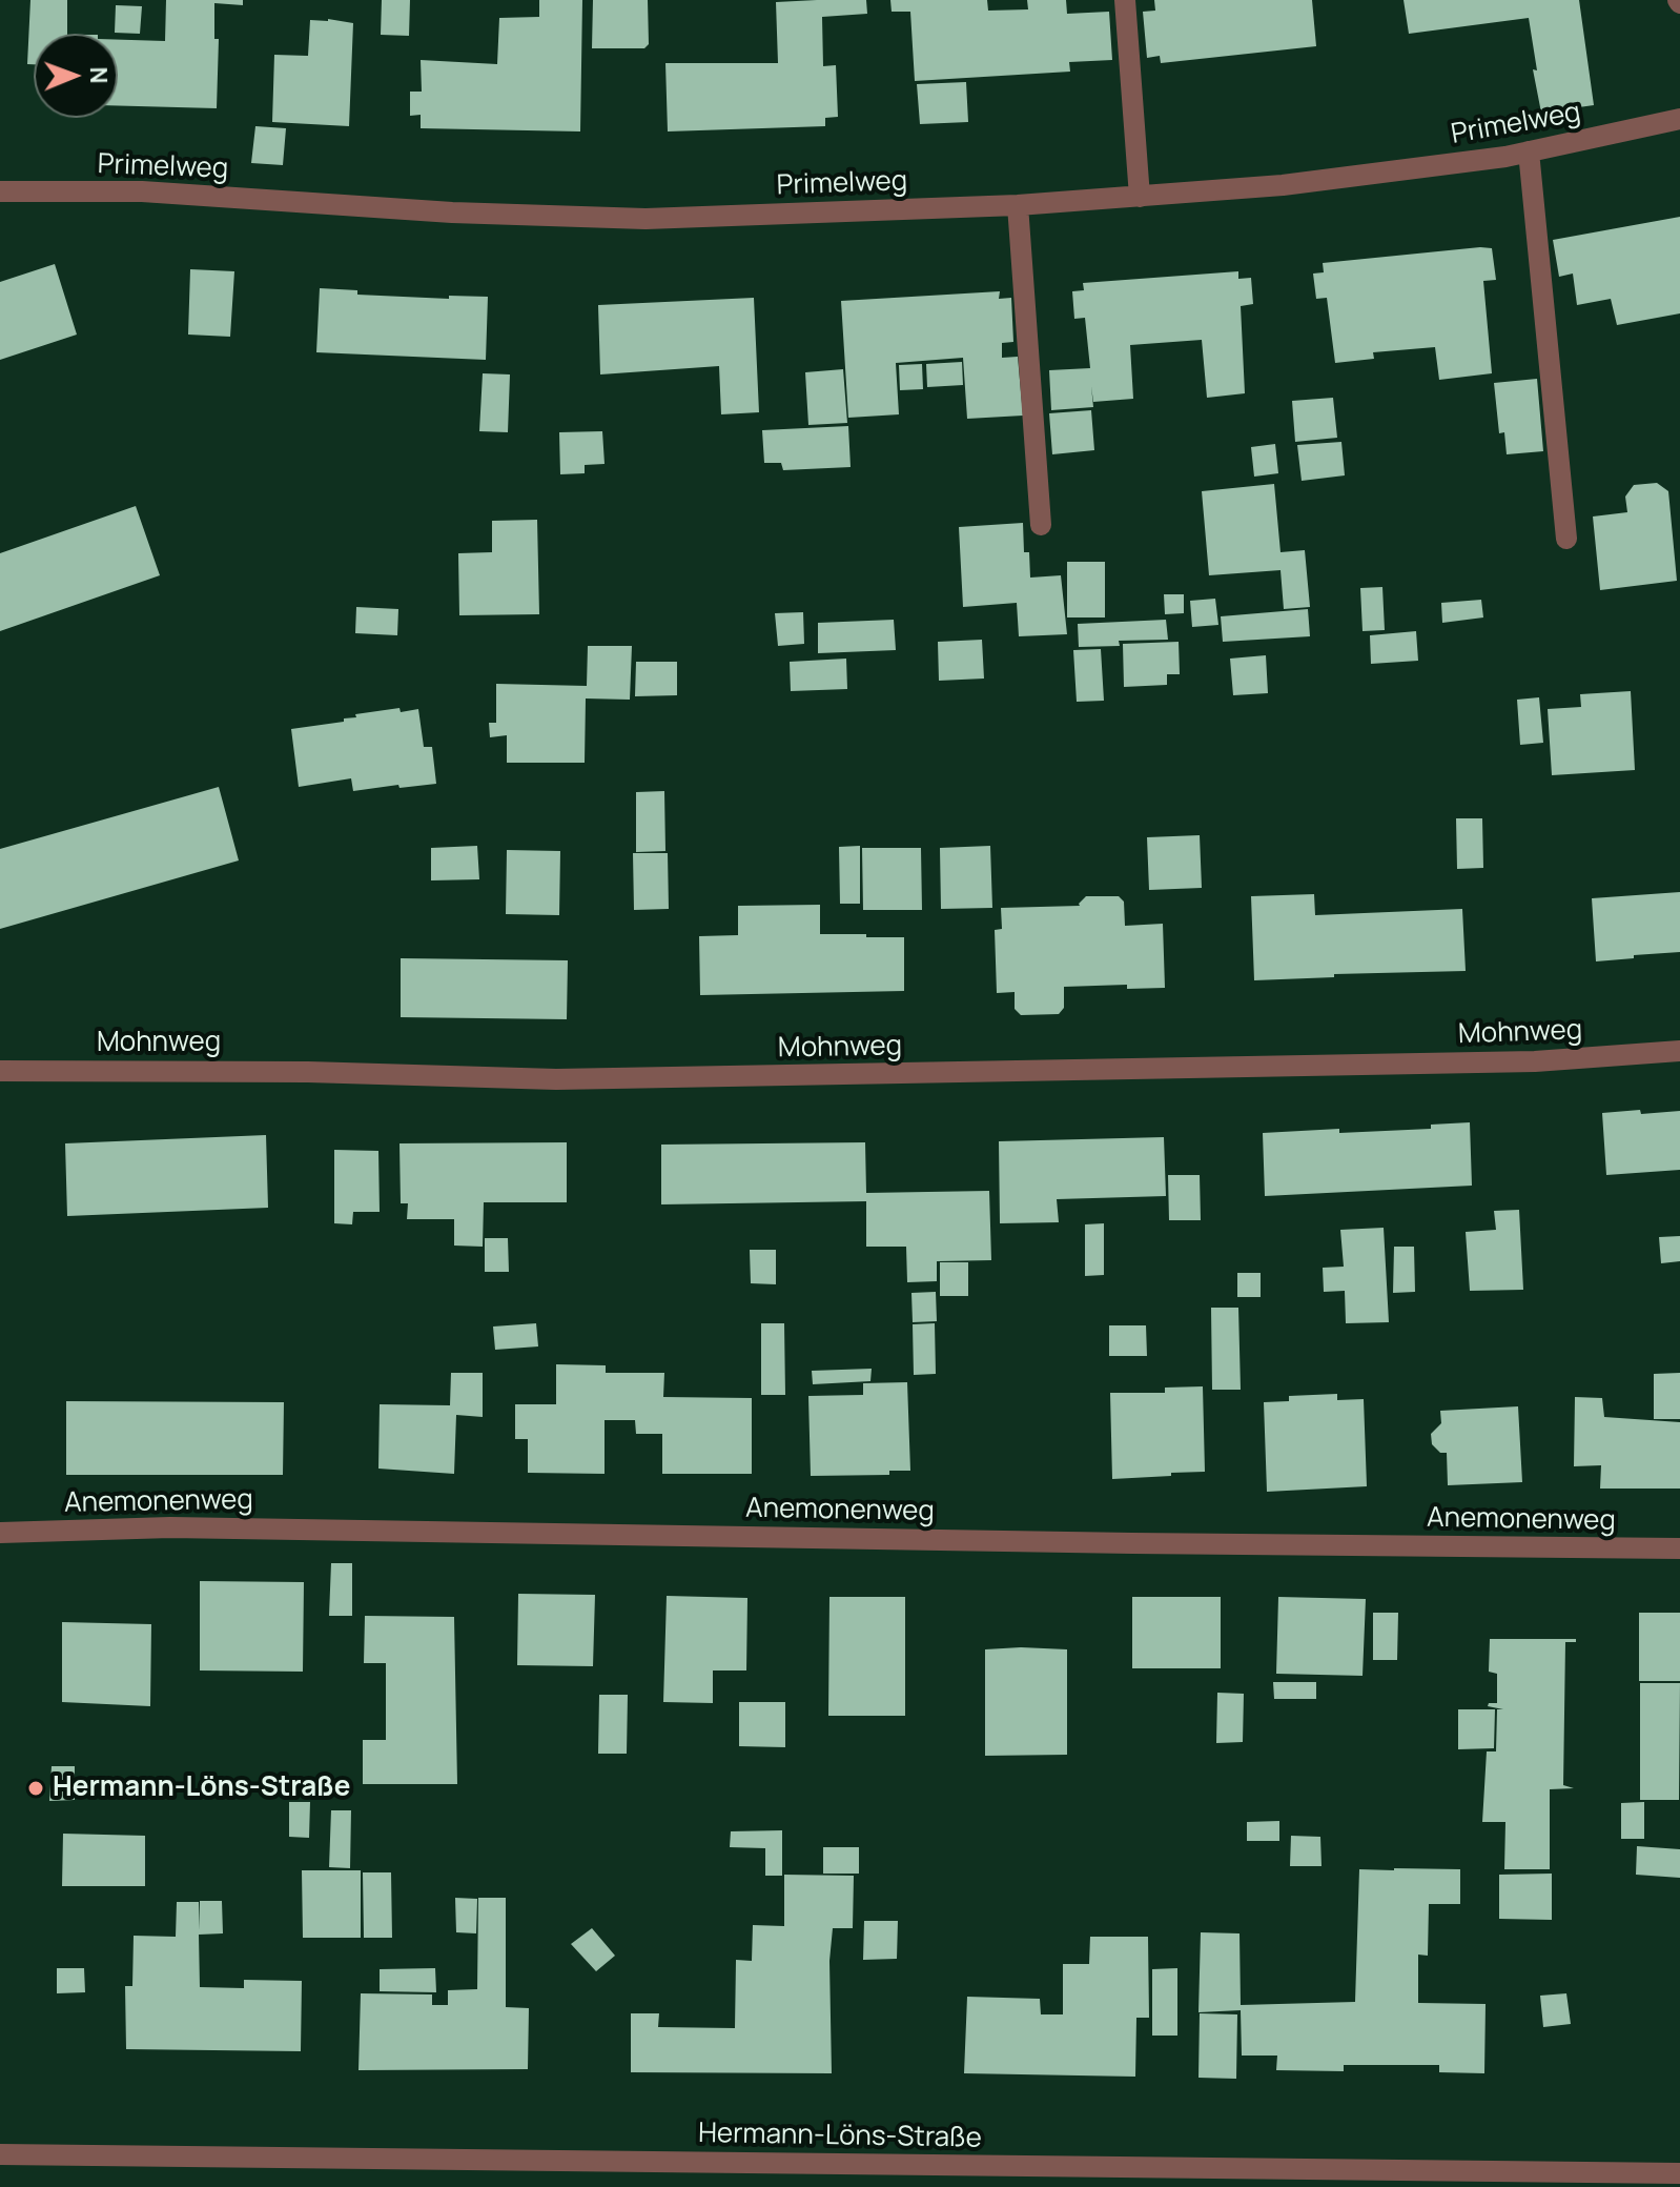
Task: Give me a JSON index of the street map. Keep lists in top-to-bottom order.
{
  "streets": {
    "street": [
      "Primelweg",
      "Mohnweg",
      "Anemonenweg",
      "Hermann-Löns-Straße"
    ]
  },
  "places": ["Hermann-Löns-Straße"],
  "north": "right"
}
